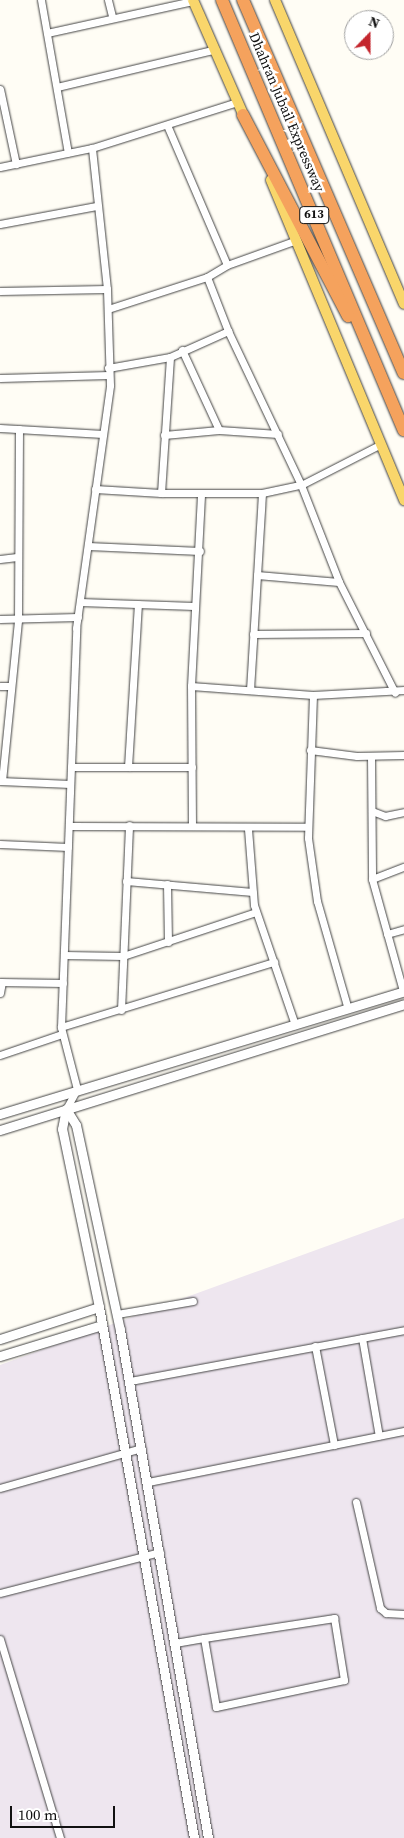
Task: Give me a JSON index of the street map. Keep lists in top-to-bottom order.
{
  "streets": {
    "highway": ["Dhahran Jubail Expressway", "613"]
  },
  "scale_bar": "100 m",
  "north": "top"
}
